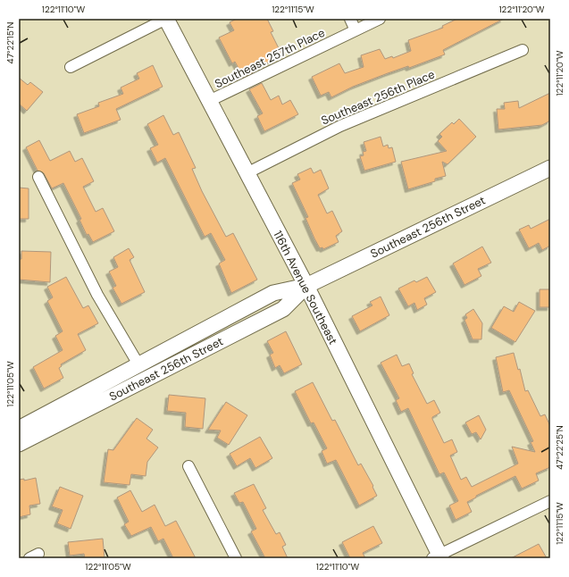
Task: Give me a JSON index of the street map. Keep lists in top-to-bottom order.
{
  "streets": {
    "main road": ["Southeast 256th Street", "116th Avenue Southeast"],
    "street": ["Southeast 257th Place", "Southeast 256th Place"]
  },
  "crossings": [
    ["Southeast 257th Place", "116th Avenue Southeast"],
    ["Southeast 256th Place", "116th Avenue Southeast"],
    ["Southeast 256th Street", "116th Avenue Southeast"]
  ],
  "coordinates": [
    "122°11'10\"W",
    "122°11'15\"W",
    "122°11'20\"W",
    "47°22'15\"N",
    "122°11'05\"W",
    "47°22'25\"N"
  ]
}
